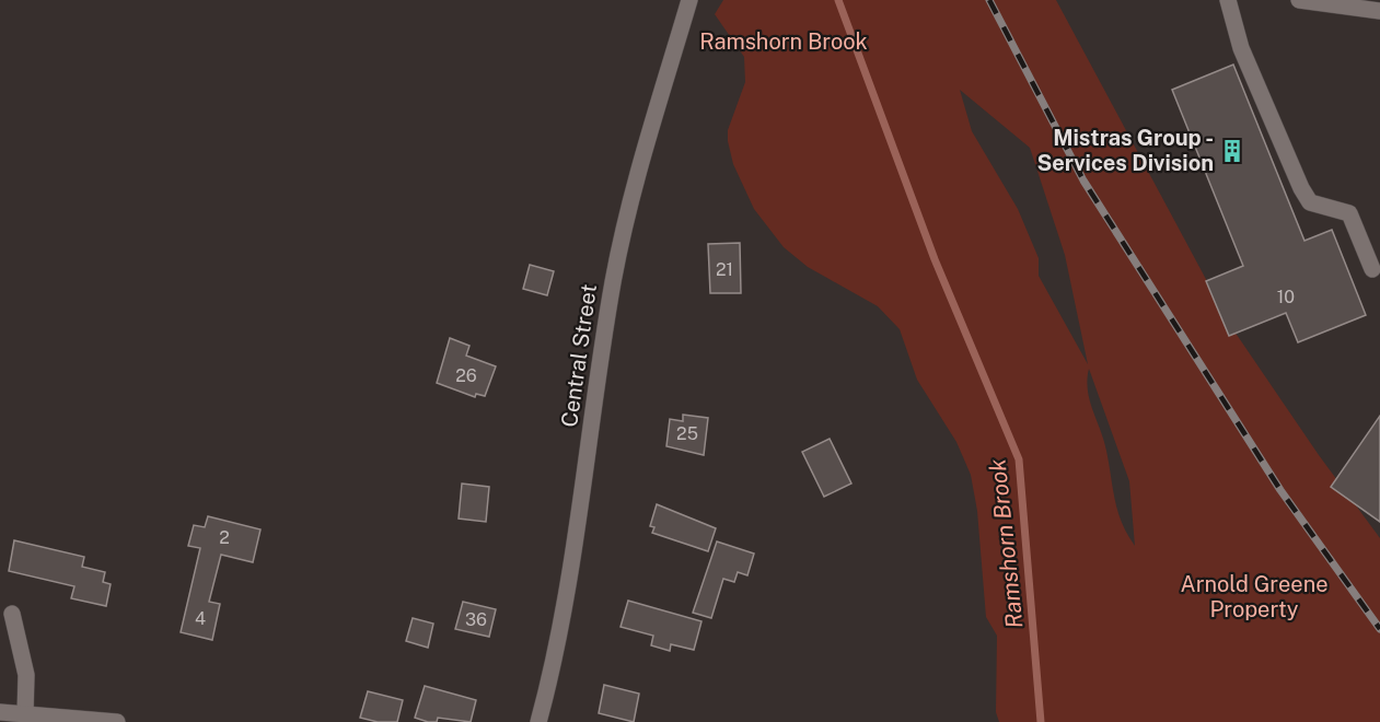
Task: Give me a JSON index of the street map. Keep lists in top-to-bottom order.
{
  "streets": {
    "street": ["Central Street"]
  },
  "water": ["Ramshorn Brook"],
  "parks": ["Ramshorn Brook", "Arnold Greene Property"],
  "places": {
    "building": ["Mistras Group - Services Division"]
  },
  "house_numbers": [
    "21",
    "10",
    "26",
    "25",
    "2",
    "4",
    "36"
  ]
}
